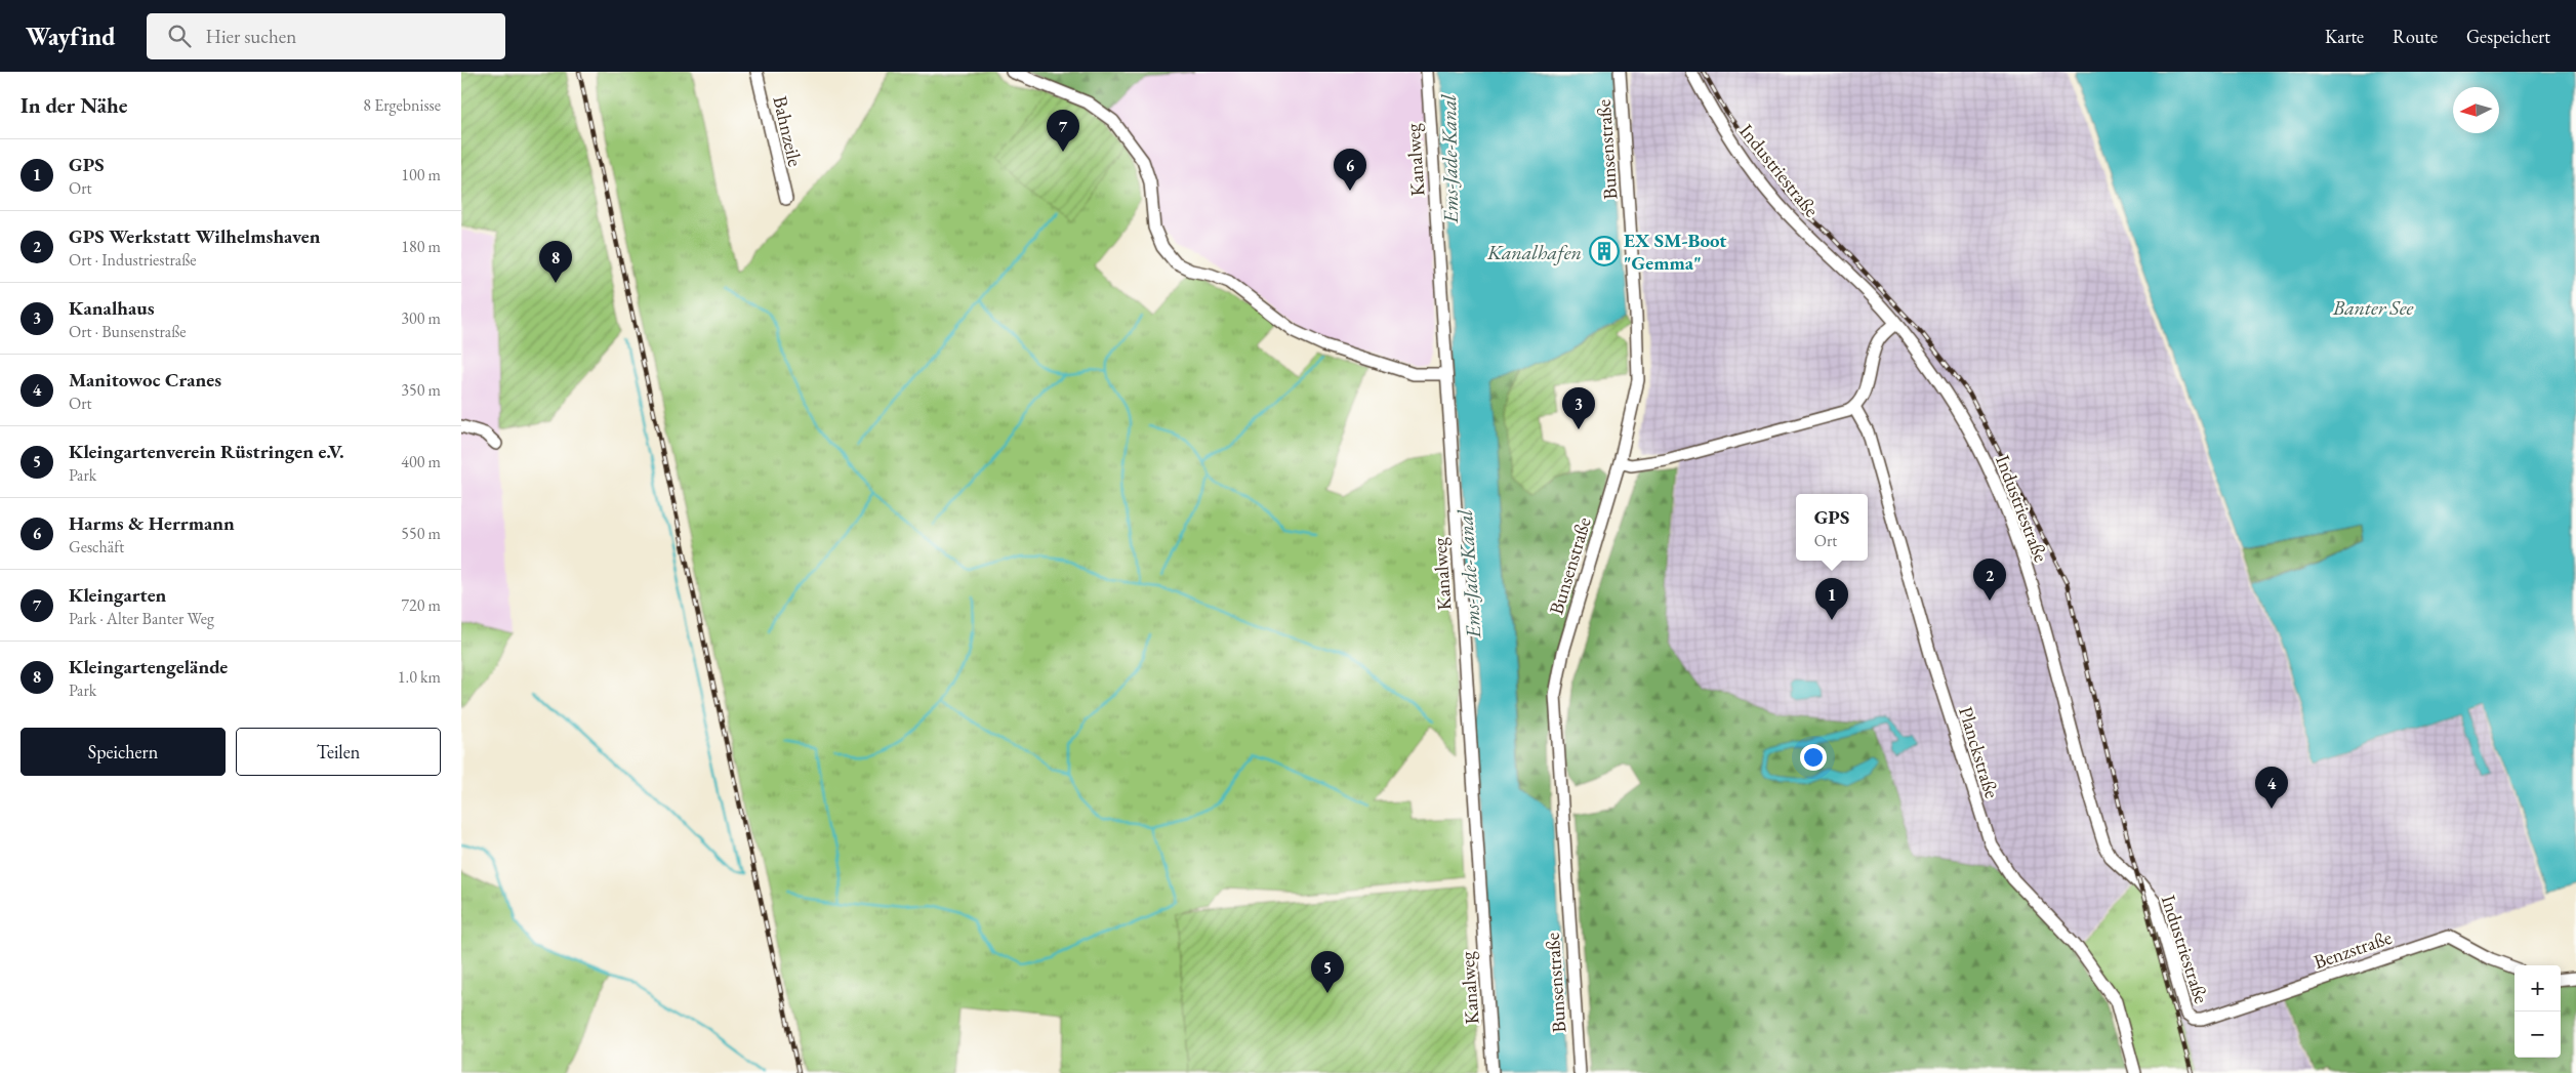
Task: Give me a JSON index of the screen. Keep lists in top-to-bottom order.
{
  "streets": {
    "street": [
      "Bahnzeile",
      "Bunsenstraße",
      "Kanalweg",
      "Industriestraße",
      "Planckstraße",
      "Benzstraße"
    ]
  },
  "crossings": [
    ["Industriestraße", "Benzstraße"]
  ],
  "water": ["Ems-Jade-Kanal", "Kanalhafen", "Banter See"],
  "places": {
    "building": ["EX SM-Boot \"Gemma\""]
  },
  "north": "left",
  "page": {
    "header": "Wayfind",
    "search": "Hier suchen",
    "nav": ["Karte", "Route", "Gespeichert"],
    "heading": ["In der Nähe", "8 Ergebnisse"],
    "pins": [
      "7",
      "6",
      "8",
      "3",
      "2",
      "1",
      "4",
      "5"
    ],
    "list": [
      {
        "mark": "1",
        "name": "GPS",
        "note": "Ort",
        "value": "100 m"
      },
      {
        "mark": "2",
        "name": "GPS Werkstatt Wilhelmshaven",
        "note": "Ort · Industriestraße",
        "value": "180 m"
      },
      {
        "mark": "3",
        "name": "Kanalhaus",
        "note": "Ort · Bunsenstraße",
        "value": "300 m"
      },
      {
        "mark": "4",
        "name": "Manitowoc Cranes",
        "note": "Ort",
        "value": "350 m"
      },
      {
        "mark": "5",
        "name": "Kleingartenverein Rüstringen e.V.",
        "note": "Park",
        "value": "400 m"
      },
      {
        "mark": "6",
        "name": "Harms & Herrmann",
        "note": "Geschäft",
        "value": "550 m"
      },
      {
        "mark": "7",
        "name": "Kleingarten",
        "note": "Park · Alter Banter Weg",
        "value": "720 m"
      },
      {
        "mark": "8",
        "name": "Kleingartengelände",
        "note": "Park",
        "value": "1.0 km"
      }
    ],
    "popup": ["GPS", "Ort"],
    "buttons": ["Speichern", "Teilen"],
    "map_buttons": ["+", "−"]
  }
}
